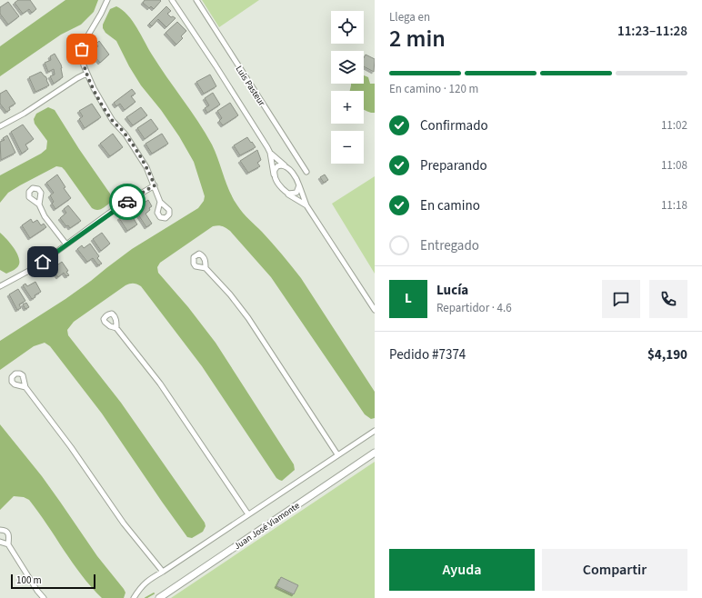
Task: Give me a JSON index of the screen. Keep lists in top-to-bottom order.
{
  "streets": {
    "street": ["Luis Pasteur", "Juan José Viamonte"]
  },
  "scale_bar": "100 m",
  "page": {
    "heading": ["2 min", "Llega en", "11:23–11:28"],
    "panel": [
      "Lucía",
      "Repartidor · 4.6",
      "Pedido #7374",
      "$4,190"
    ],
    "map_buttons": ["+", "−"],
    "bar": "En camino · 120 m",
    "list": [
      ["Confirmado", "11:02"],
      ["Preparando", "11:08"],
      ["En camino", "11:18"],
      "Entregado"
    ],
    "round": "L",
    "buttons": ["Ayuda", "Compartir"],
    "scale": "100 m"
  }
}
